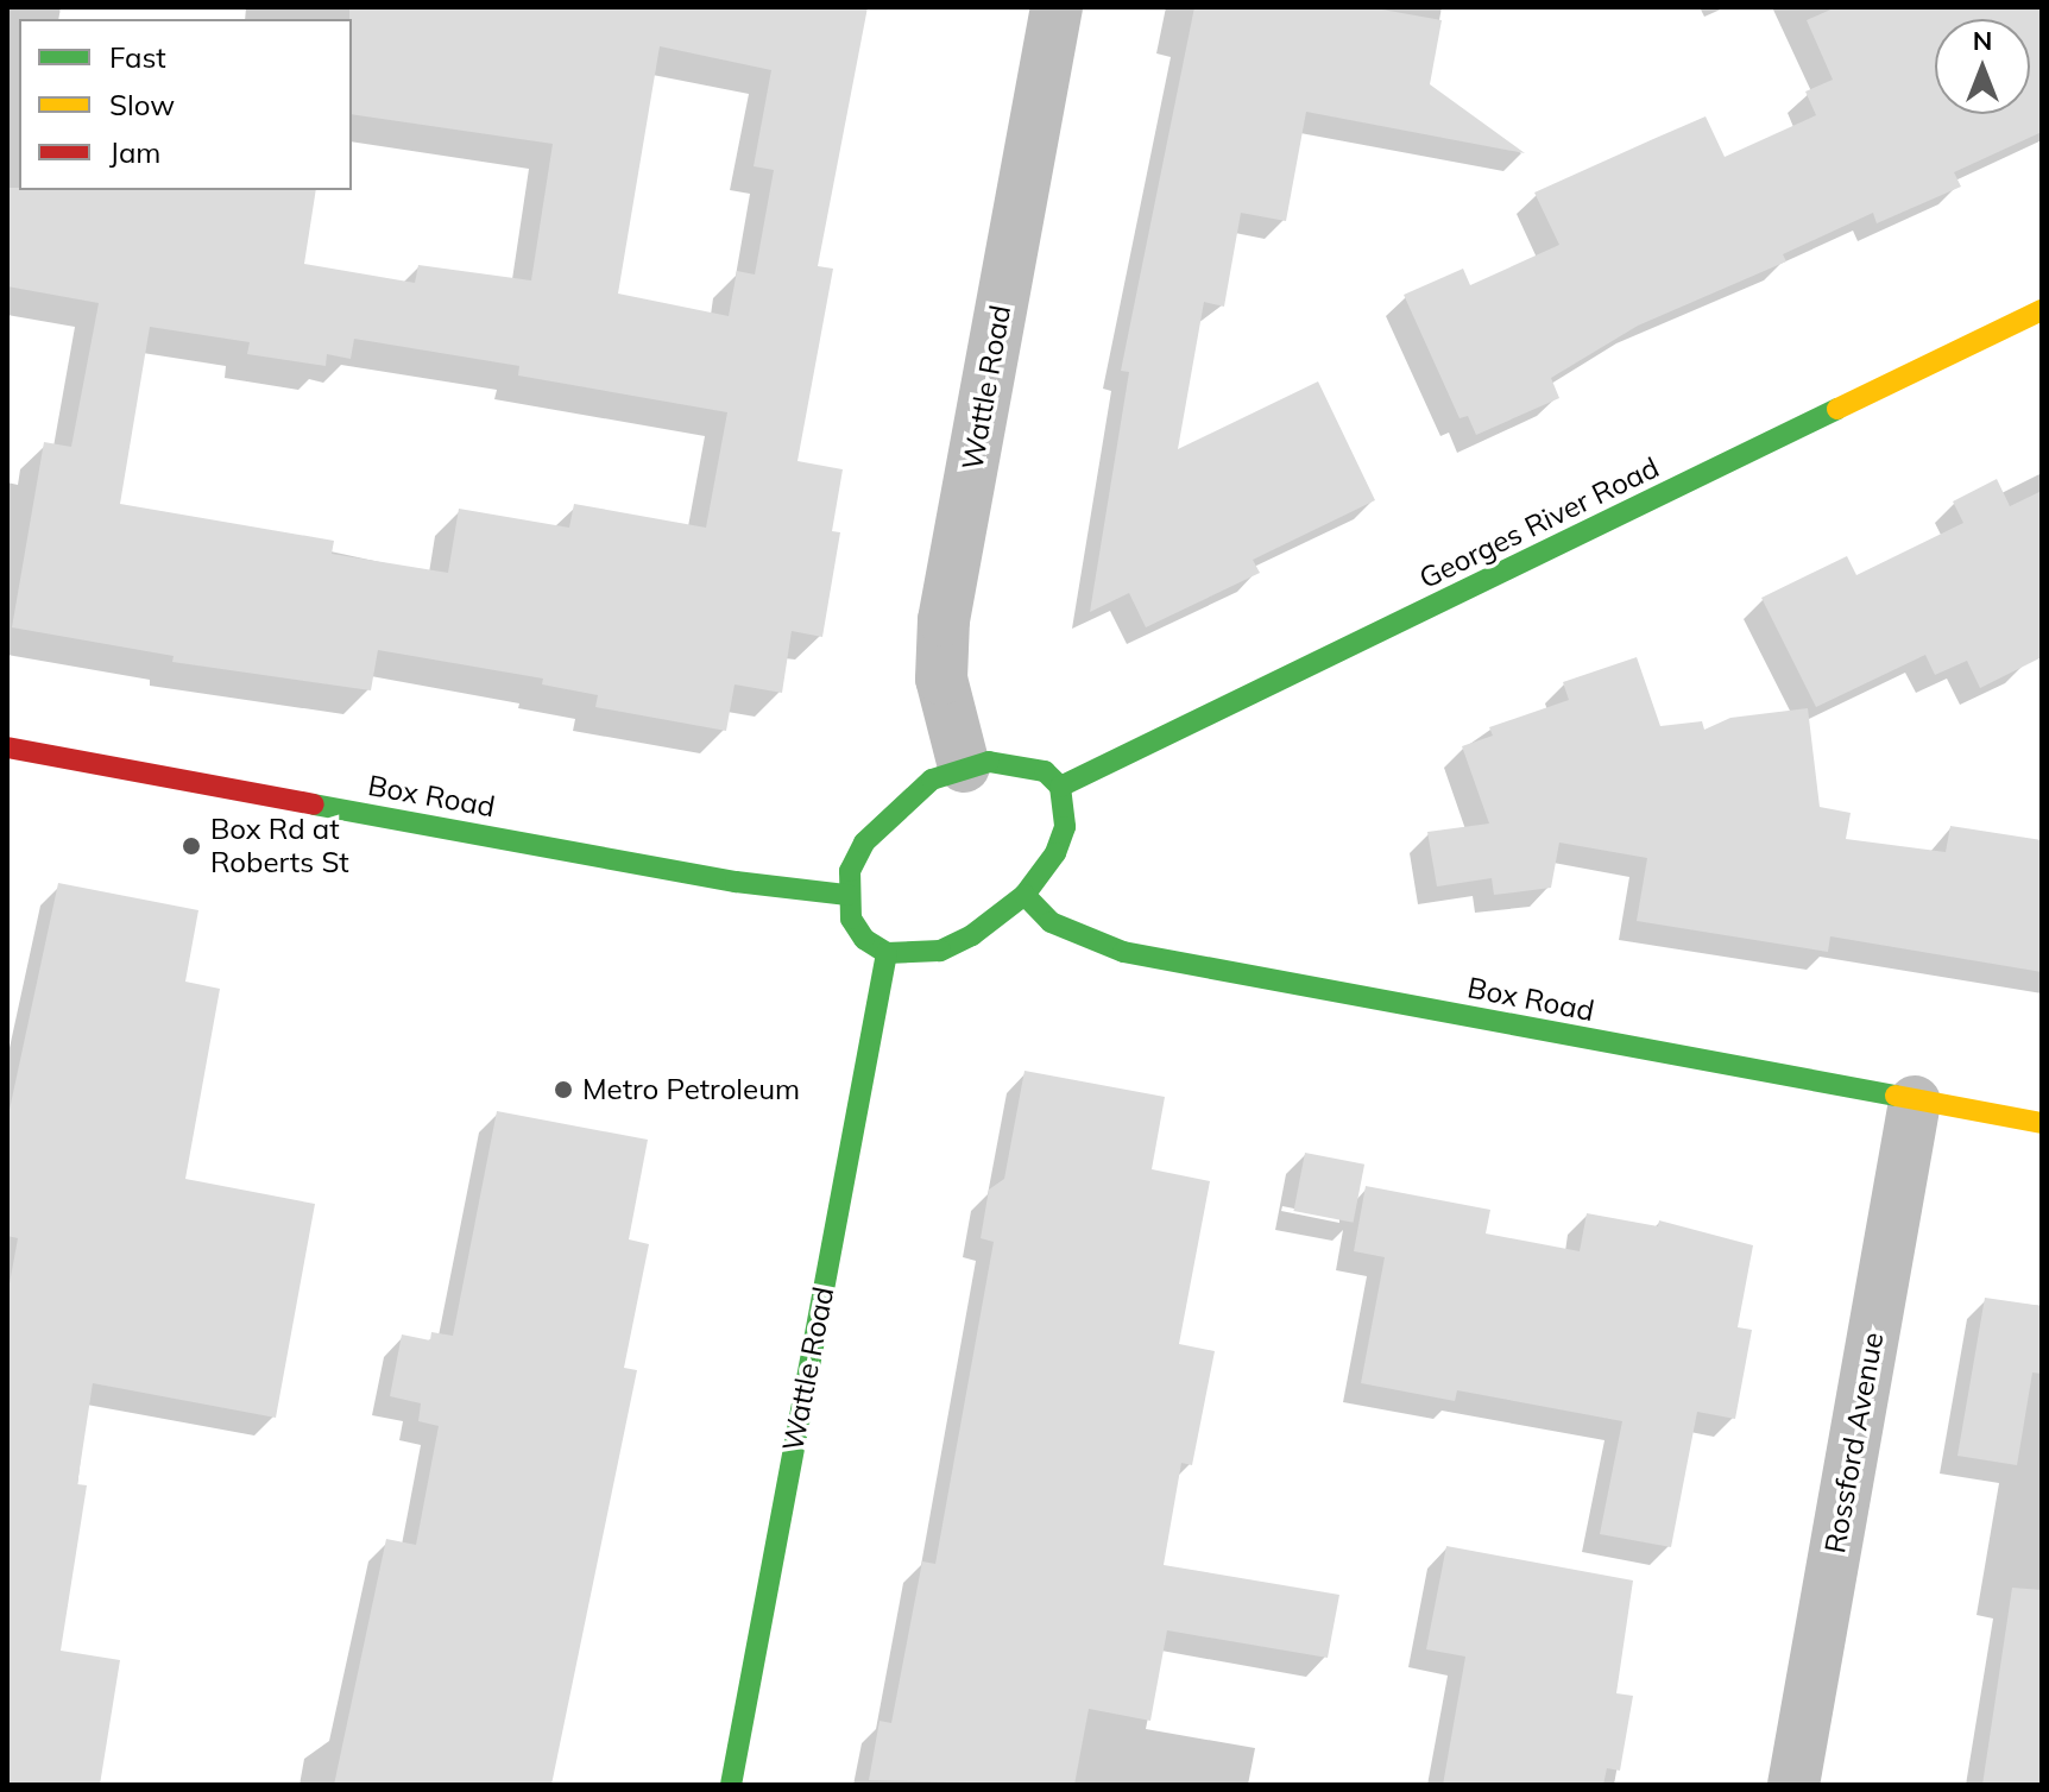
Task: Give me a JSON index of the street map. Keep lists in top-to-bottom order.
{
  "streets": {
    "street": [
      "Wattle Road",
      "Georges River Road",
      "Box Road",
      "Rossford Avenue"
    ]
  },
  "crossings": [
    ["Wattle Road", "Georges River Road"],
    ["Wattle Road", "Box Road"],
    ["Georges River Road", "Box Road"],
    ["Box Road", "Rossford Avenue"]
  ],
  "places": ["Box Rd at Roberts St", "Metro Petroleum"],
  "legend": ["Fast", "Slow", "Jam"],
  "north": "top"
}
